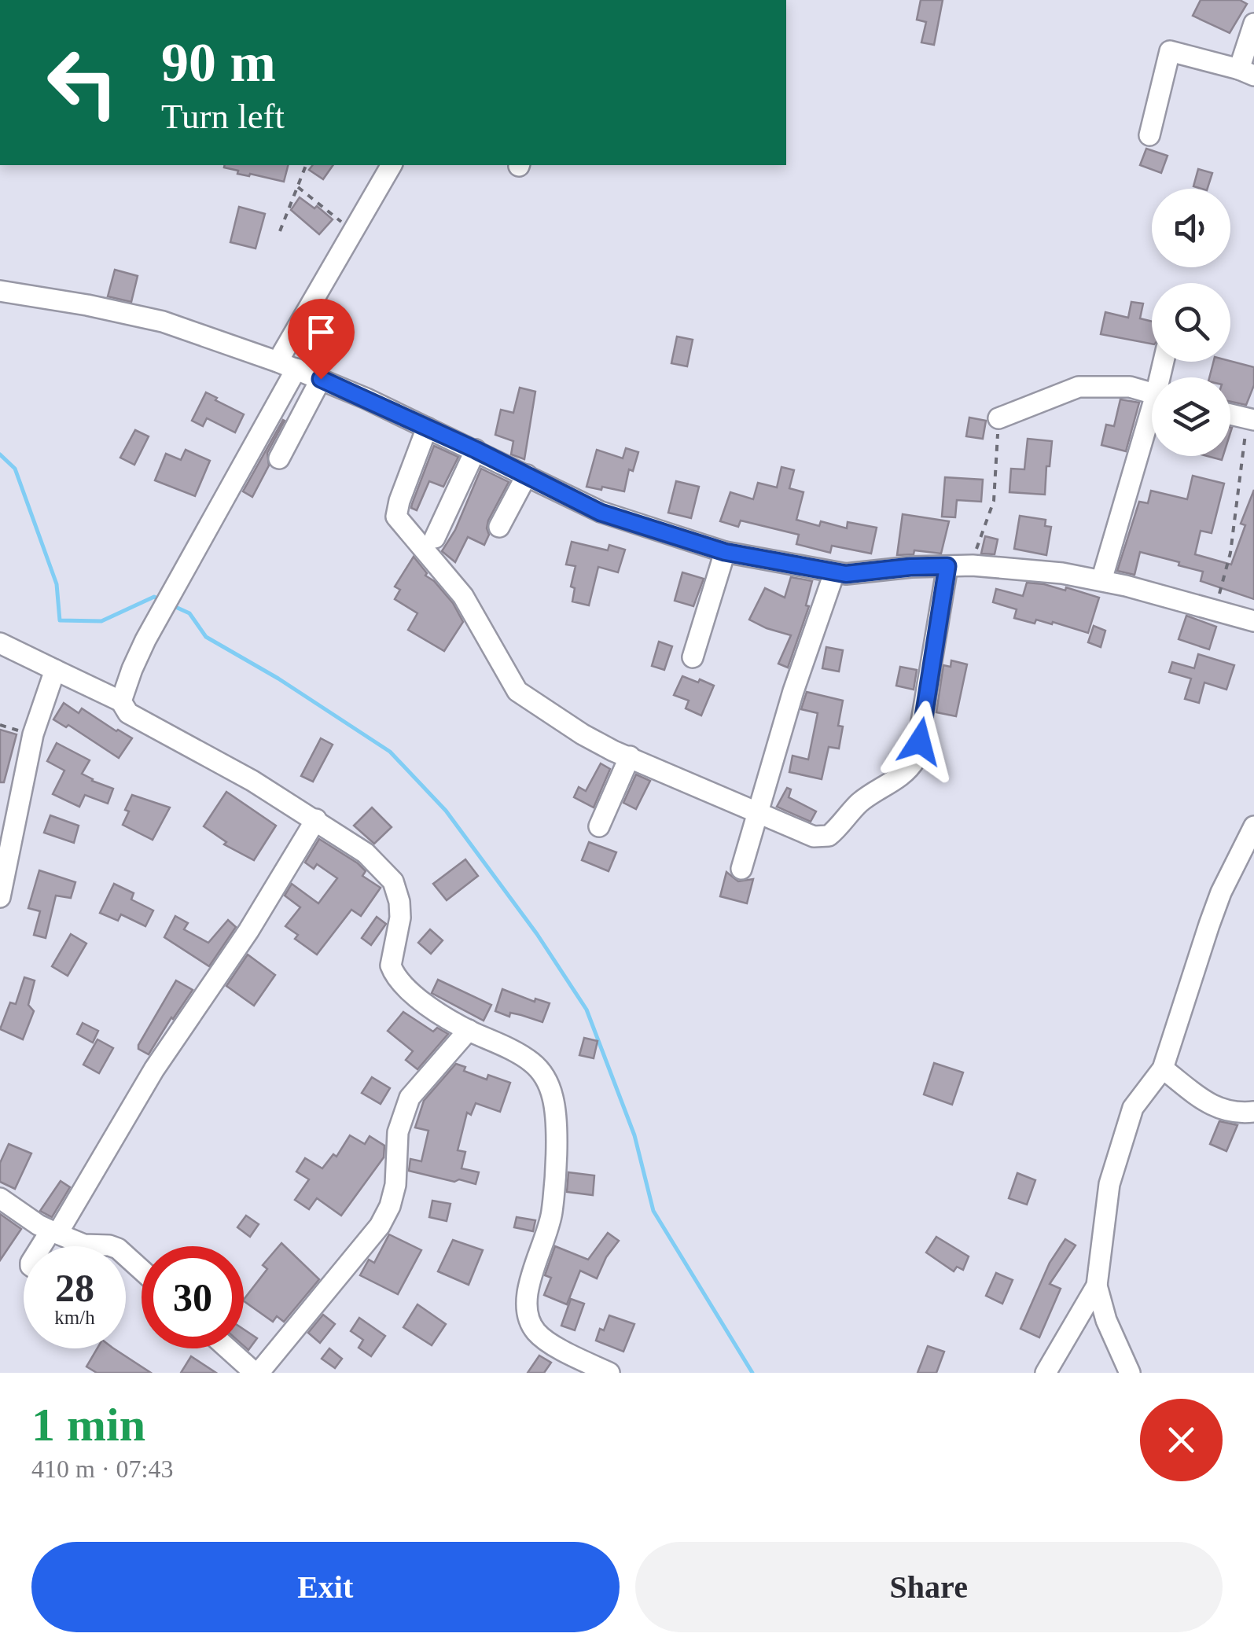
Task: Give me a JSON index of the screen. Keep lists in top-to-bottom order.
{
  "page": {
    "turn": ["90 m", "Turn left"],
    "speed": "28 km/h",
    "limit": "30",
    "heading": ["1 min", "410 m · 07:43"],
    "buttons": ["Exit", "Share"]
  }
}
